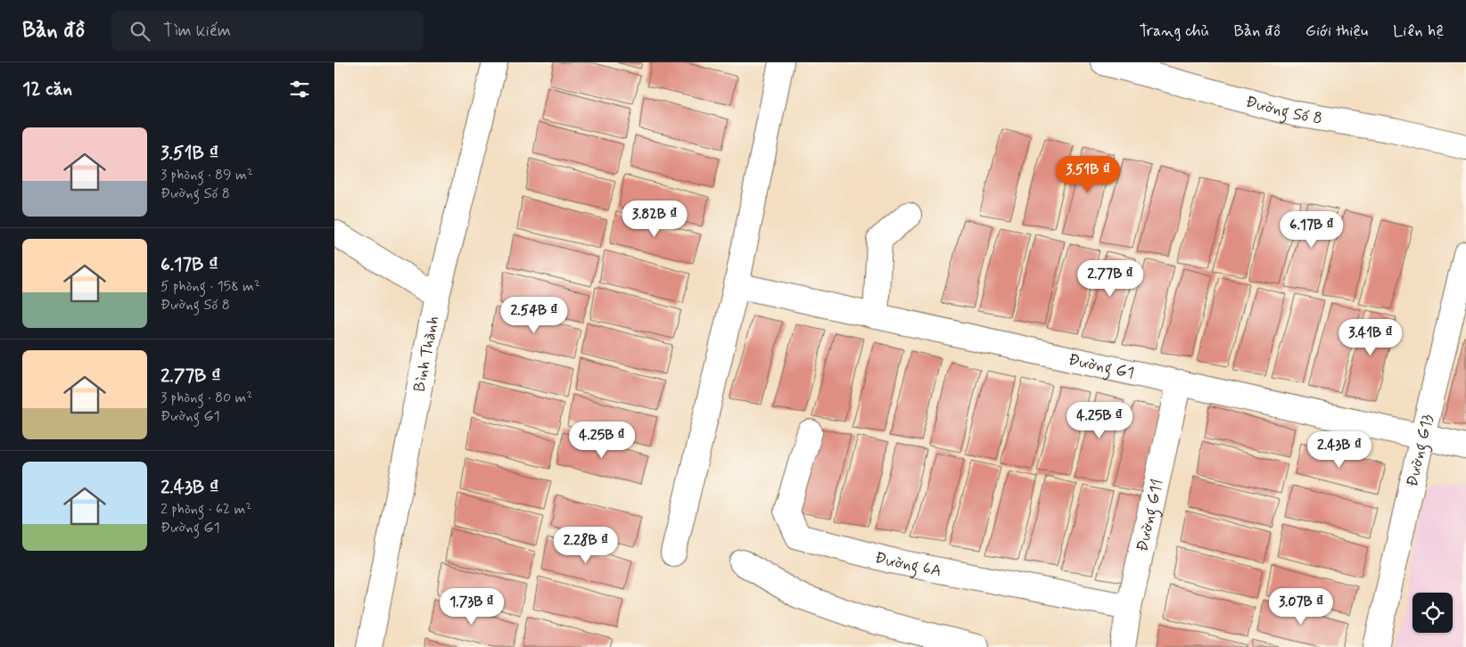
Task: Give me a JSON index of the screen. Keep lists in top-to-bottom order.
{
  "streets": {
    "street": [
      "Đường Số 8",
      "Bình Thành",
      "Đường G1",
      "Đường G13",
      "Đường G11",
      "Đường 6A"
    ]
  },
  "crossings": [
    ["Đường G1", "Đường G13"],
    ["Đường G1", "Đường G11"],
    ["Đường G11", "Đường 6A"]
  ],
  "page": {
    "header": "Bản đồ",
    "search": "Tìm kiếm",
    "nav": [
      "Trang chủ",
      "Bản đồ",
      "Giới thiệu",
      "Liên hệ"
    ],
    "heading": "12 căn",
    "list": [
      {
        "name": "3.51B ₫",
        "note": "3 phòng · 89 m² · Đường Số 8"
      },
      {
        "name": "6.17B ₫",
        "note": "5 phòng · 158 m² · Đường Số 8"
      },
      {
        "name": "2.77B ₫",
        "note": "3 phòng · 80 m² · Đường G1"
      },
      {
        "name": "2.43B ₫",
        "note": "2 phòng · 62 m² · Đường G1"
      }
    ],
    "price": [
      "3.51B ₫",
      "3.82B ₫",
      "6.17B ₫",
      "2.77B ₫",
      "2.54B ₫",
      "3.41B ₫",
      "4.25B ₫",
      "4.25B ₫",
      "2.43B ₫",
      "2.28B ₫",
      "1.73B ₫",
      "3.07B ₫"
    ]
  }
}
